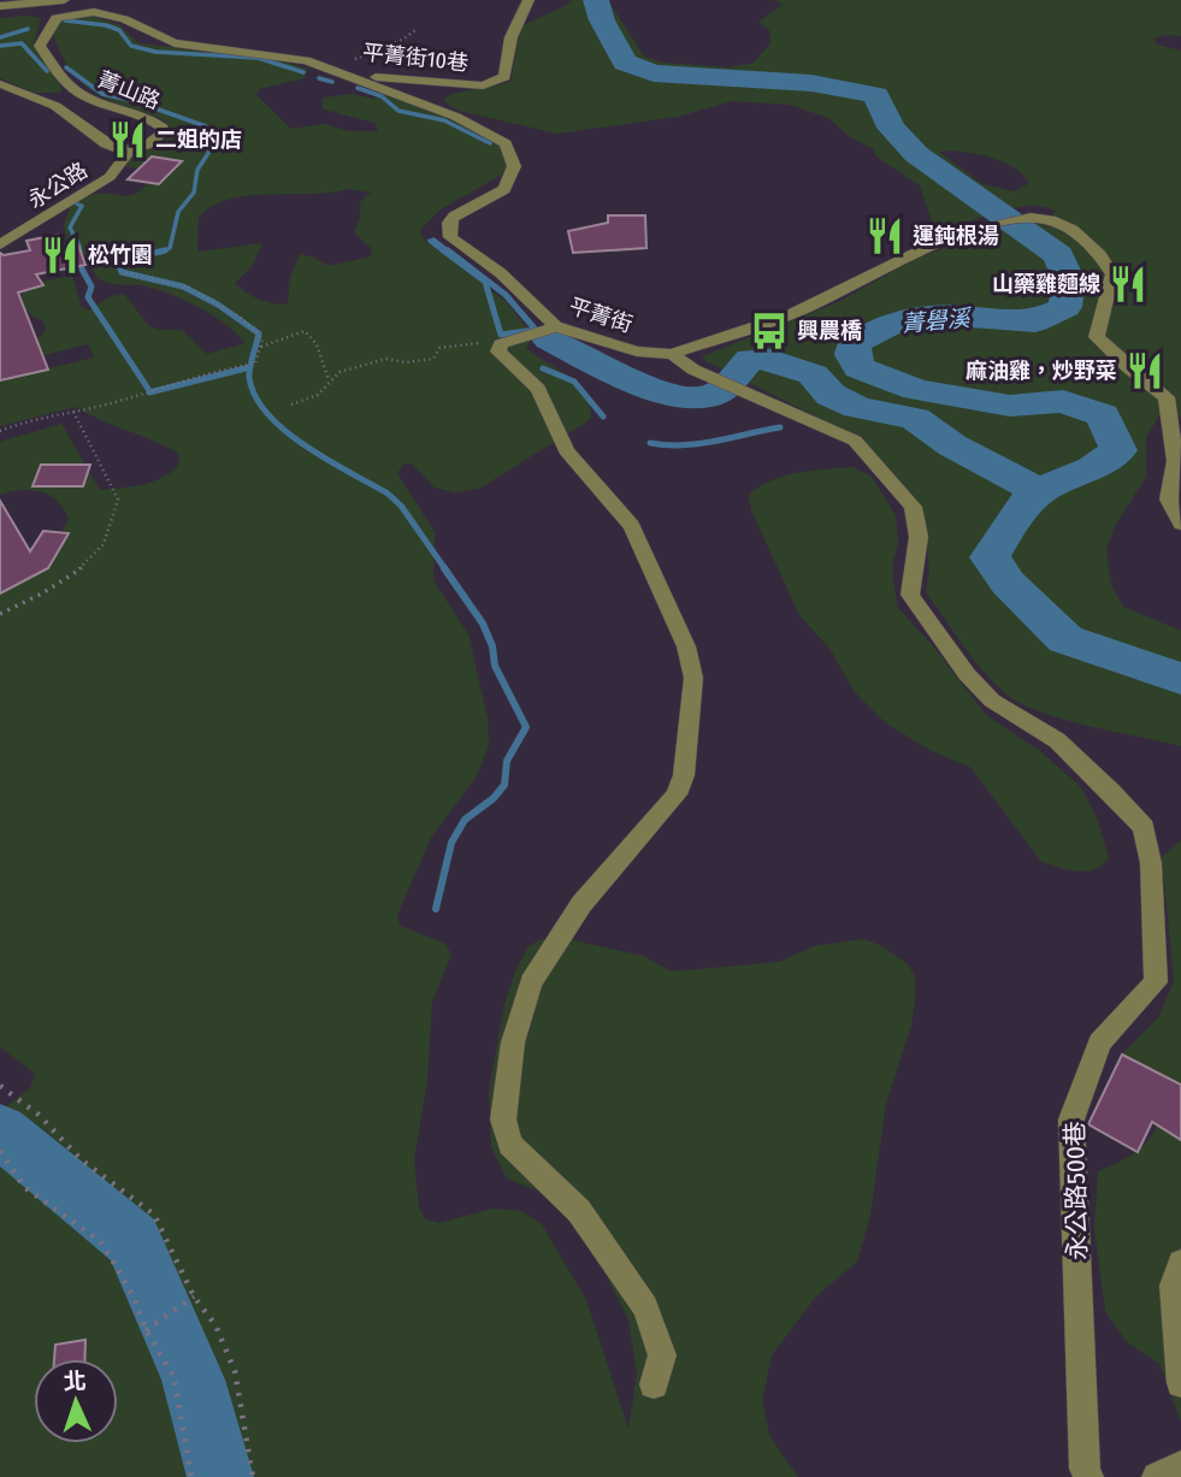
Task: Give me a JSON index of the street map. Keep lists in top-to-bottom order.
{
  "streets": {
    "street": [
      "平菁街10巷",
      "菁山路",
      "永公路",
      "平菁街",
      "永公路500巷"
    ]
  },
  "crossings": [
    ["平菁街10巷", "菁山路"],
    ["平菁街10巷", "平菁街"],
    ["菁山路", "永公路"],
    ["菁山路", "平菁街"],
    ["平菁街", "永公路500巷"]
  ],
  "water": ["菁礐溪"],
  "places": {
    "restaurant": [
      "二姐的店",
      "運鈍根湯",
      "松竹園",
      "山藥雞麵線",
      "麻油雞，炒野菜"
    ],
    "bus stop": ["興農橋"]
  },
  "north": "top"
}
